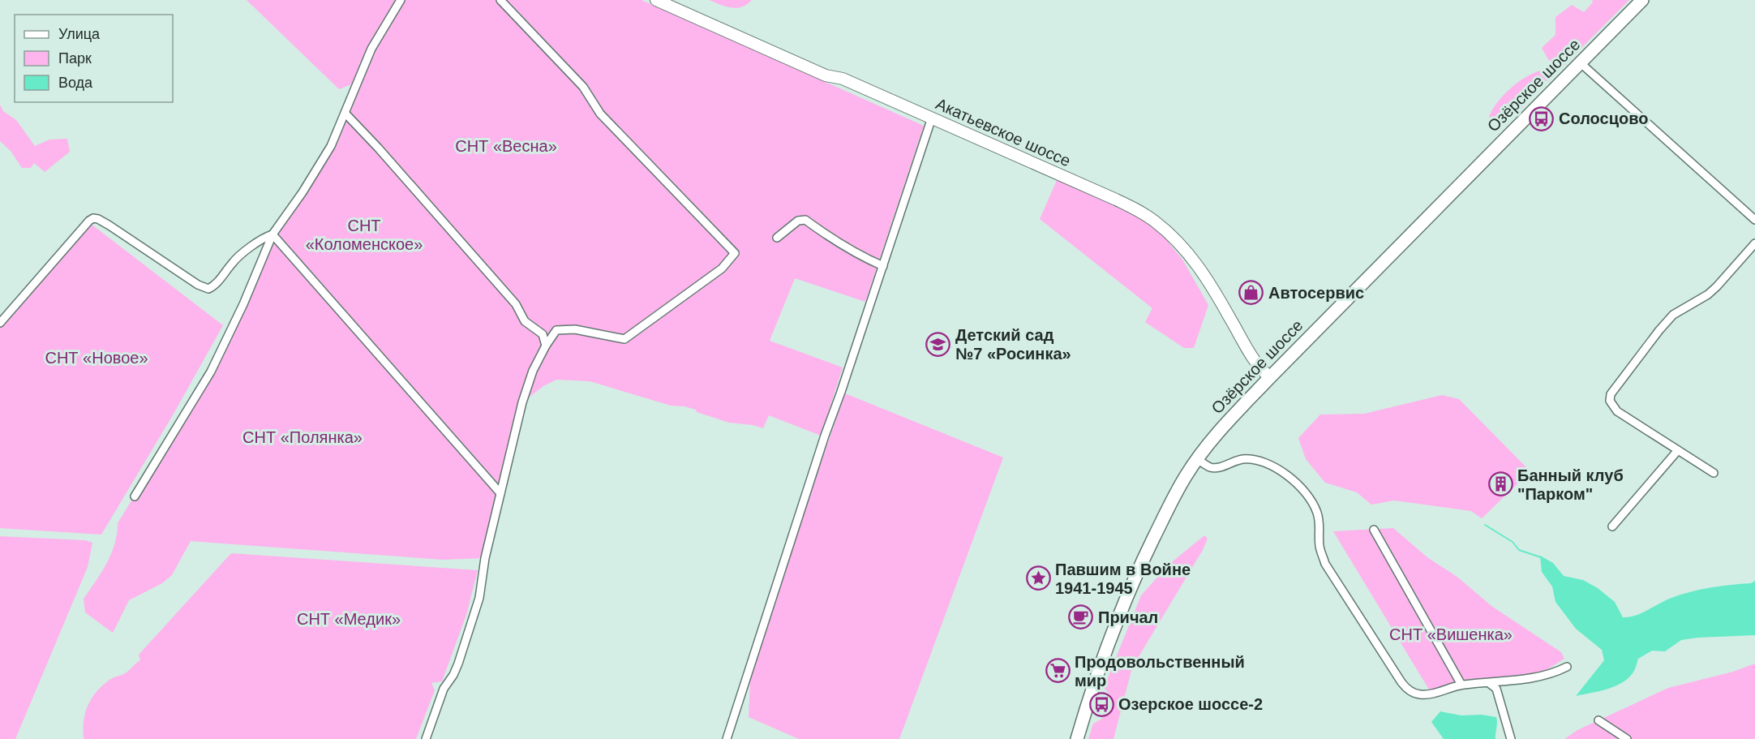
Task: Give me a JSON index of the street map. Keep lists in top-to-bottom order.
{
  "streets": {
    "main road": ["Озёрское шоссе", "Акатьевское шоссе"]
  },
  "crossings": [
    ["Озёрское шоссе", "Акатьевское шоссе"]
  ],
  "parks": [
    "СНТ «Весна»",
    "СНТ «Коломенское»",
    "СНТ «Новое»",
    "СНТ «Полянка»",
    "СНТ «Медик»",
    "СНТ «Вишенка»"
  ],
  "places": {
    "bus stop": ["Солосцово", "Озерское шоссе-2"],
    "shop": ["Автосервис"],
    "school or university": ["Детский сад №7 «Росинка»"],
    "building": ["Банный клуб \"Парком\""],
    "place": ["Павшим в Войне 1941-1945"],
    "cafe": ["Причал"],
    "supermarket": ["Продовольственный мир"]
  },
  "legend": ["Улица", "Парк", "Вода"]
}
